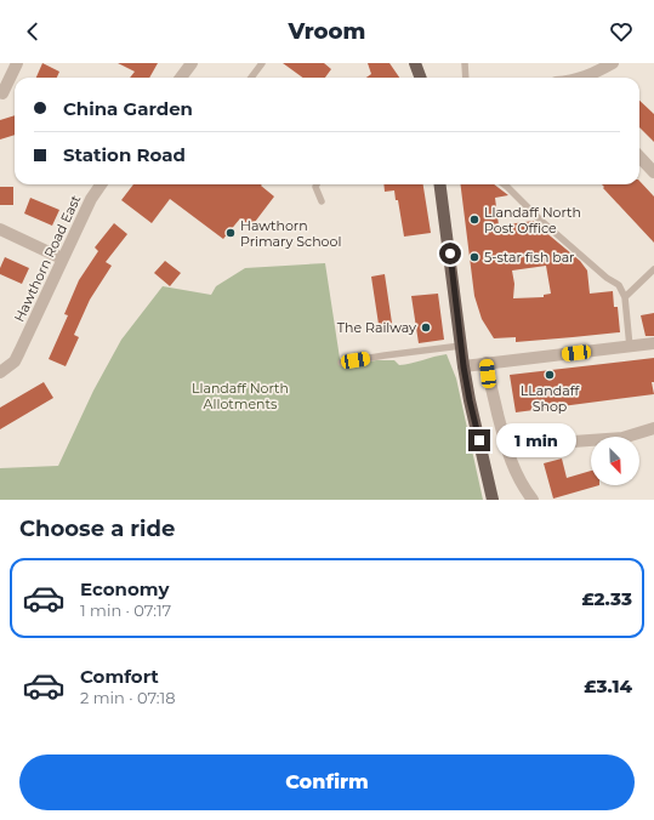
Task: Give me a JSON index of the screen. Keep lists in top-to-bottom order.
{
  "streets": {
    "street": ["Hawthorn Road East"]
  },
  "parks": ["Llandaff North Allotments"],
  "places": [
    "Llandaff North Post Office",
    "Hawthorn Primary School",
    "5-star fish bar",
    "The Railway",
    "LLandaff Shop"
  ],
  "north": "bottom right",
  "page": {
    "header": "Vroom",
    "banner": ["China Garden", "Station Road"],
    "bubble": "1 min",
    "heading": "Choose a ride",
    "list": [
      {
        "name": "Economy",
        "note": "1 min · 07:17",
        "value": "£2.33"
      },
      {
        "name": "Comfort",
        "note": "2 min · 07:18",
        "value": "£3.14"
      }
    ],
    "buttons": "Confirm"
  }
}
